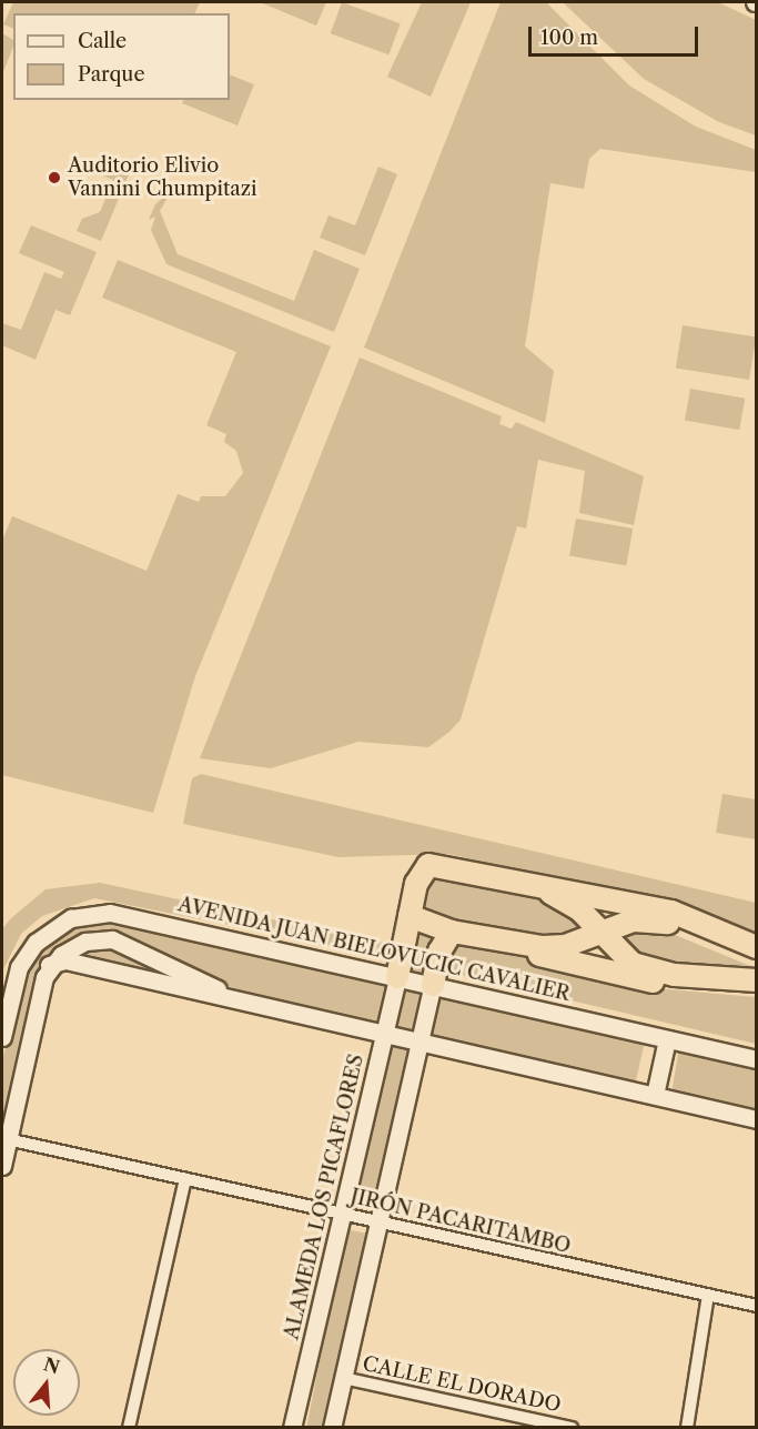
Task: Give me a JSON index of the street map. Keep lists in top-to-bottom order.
{
  "streets": {
    "main road": ["AVENIDA JUAN BIELOVUCIC CAVALIER", "ALAMEDA LOS PICAFLORES"],
    "street": ["JIRÓN PACARITAMBO", "CALLE EL DORADO"]
  },
  "crossings": [
    ["AVENIDA JUAN BIELOVUCIC CAVALIER", "ALAMEDA LOS PICAFLORES"],
    ["ALAMEDA LOS PICAFLORES", "JIRÓN PACARITAMBO"]
  ],
  "places": ["Auditorio Elivio Vannini Chumpitazi"],
  "legend": ["Calle", "Parque"],
  "scale_bar": "100 m",
  "north": "top"
}
